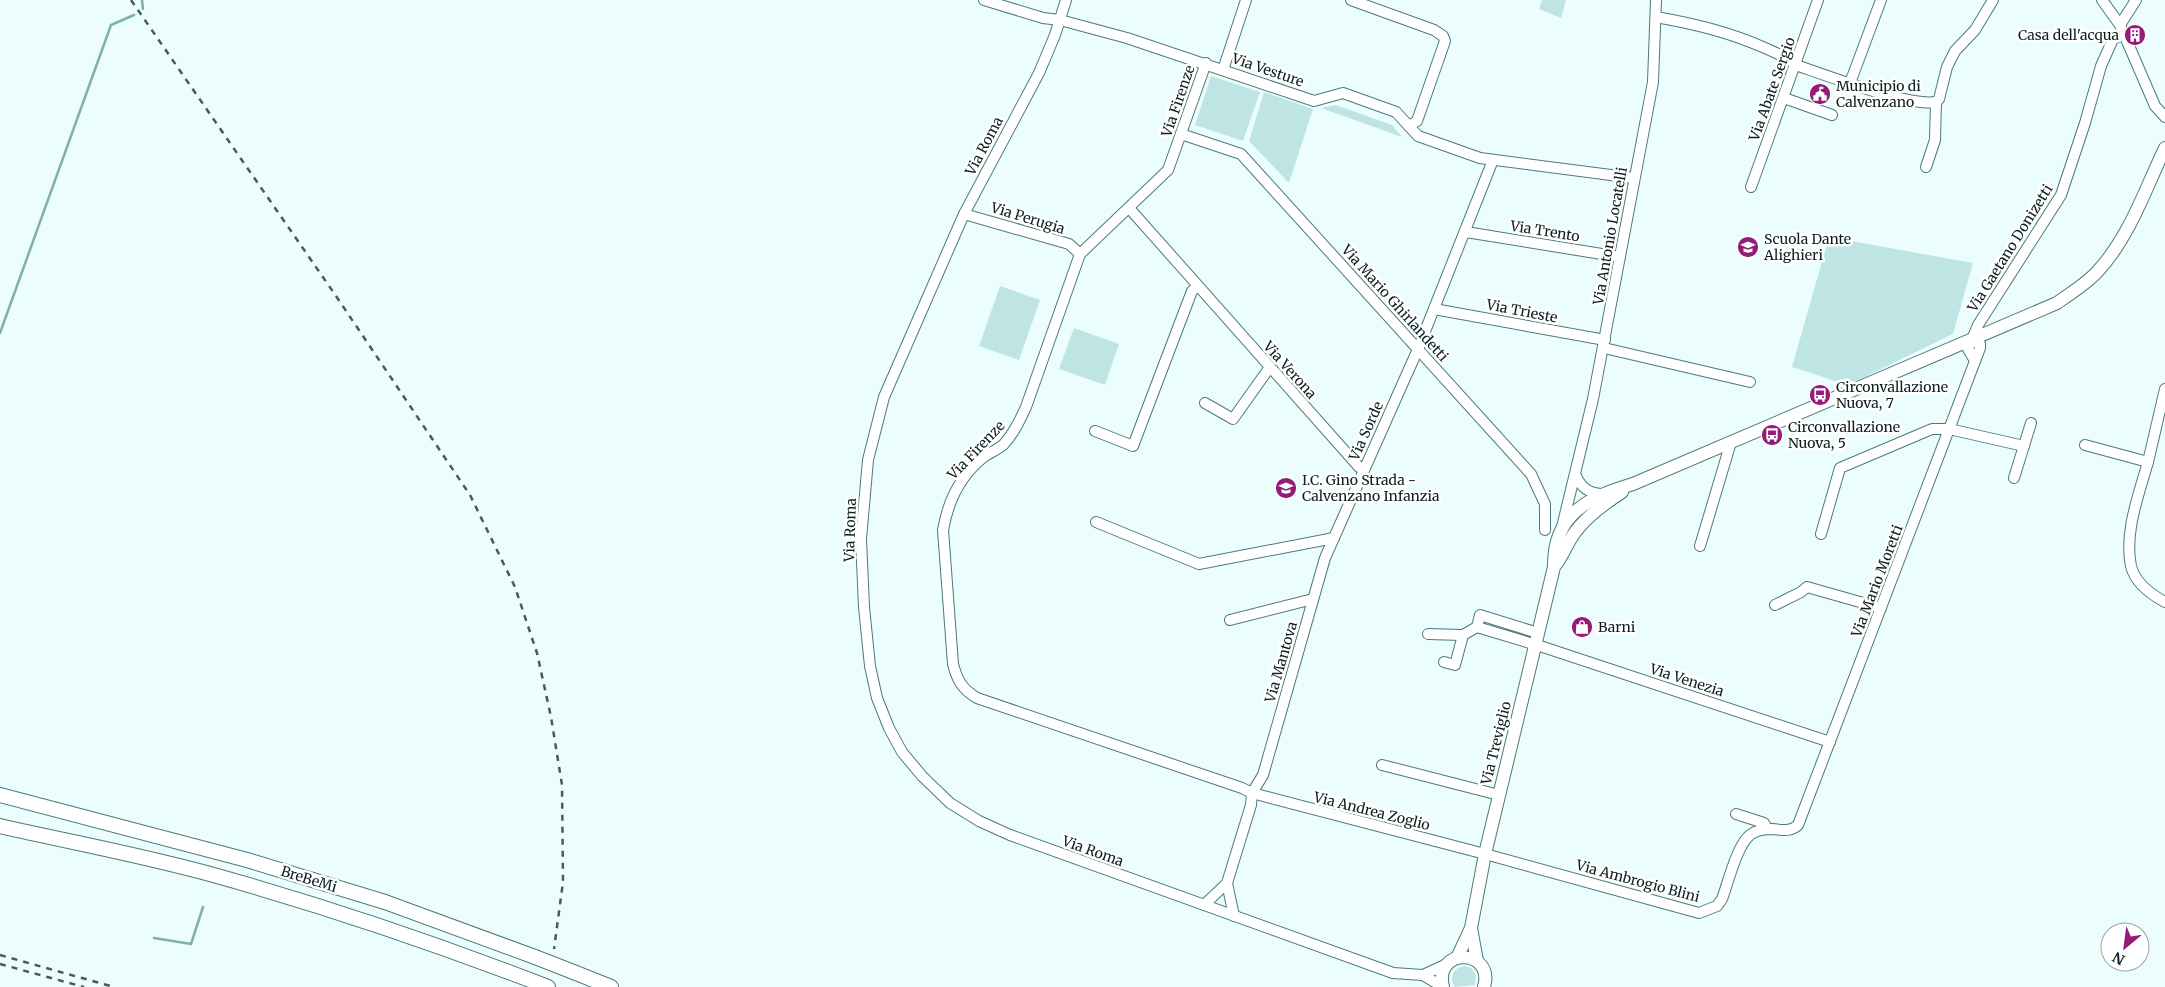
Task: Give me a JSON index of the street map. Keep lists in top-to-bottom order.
{
  "streets": {
    "highway": ["BreBeMi"],
    "main road": ["Via Treviglio"],
    "street": [
      "Via Vesture",
      "Via Abate Sergio",
      "Via Firenze",
      "Via Roma",
      "Via Perugia",
      "Via Trento",
      "Via Antonio Locatelli",
      "Via Gaetano Donizetti",
      "Via Mario Ghirlandetti",
      "Via Trieste",
      "Via Verona",
      "Via Sorde",
      "Via Mario Moretti",
      "Via Mantova",
      "Via Venezia",
      "Via Andrea Zoglio",
      "Via Ambrogio Blini"
    ]
  },
  "crossings": [
    ["Via Vesture", "Via Firenze"],
    ["Via Vesture", "Via Roma"],
    ["Via Vesture", "Via Antonio Locatelli"],
    ["Via Vesture", "Via Sorde"],
    ["Via Firenze", "Via Perugia"],
    ["Via Firenze", "Via Mario Ghirlandetti"],
    ["Via Firenze", "Via Verona"],
    ["Via Firenze", "Via Mantova"],
    ["Via Firenze", "Via Andrea Zoglio"],
    ["Via Roma", "Via Perugia"],
    ["Via Roma", "Via Treviglio"],
    ["Via Trento", "Via Antonio Locatelli"],
    ["Via Trento", "Via Sorde"],
    ["Via Antonio Locatelli", "Via Trieste"],
    ["Via Gaetano Donizetti", "Via Mario Moretti"],
    ["Via Mario Ghirlandetti", "Via Sorde"],
    ["Via Trieste", "Via Sorde"],
    ["Via Verona", "Via Sorde"],
    ["Via Sorde", "Via Mantova"],
    ["Via Mario Moretti", "Via Venezia"],
    ["Via Mario Moretti", "Via Ambrogio Blini"],
    ["Via Mantova", "Via Andrea Zoglio"],
    ["Via Venezia", "Via Treviglio"],
    ["Via Venezia", "Via Ambrogio Blini"],
    ["Via Treviglio", "Via Andrea Zoglio"],
    ["Via Treviglio", "Via Ambrogio Blini"],
    ["Via Andrea Zoglio", "Via Ambrogio Blini"]
  ],
  "places": {
    "building": ["Casa dell'acqua"],
    "public building": ["Municipio di Calvenzano"],
    "school or university": ["Scuola Dante Alighieri", "I.C. Gino Strada - Calvenzano Infanzia"],
    "bus stop": ["Circonvallazione Nuova, 7", "Circonvallazione Nuova, 5"],
    "shop": ["Barni"]
  },
  "north": "bottom left"
}
